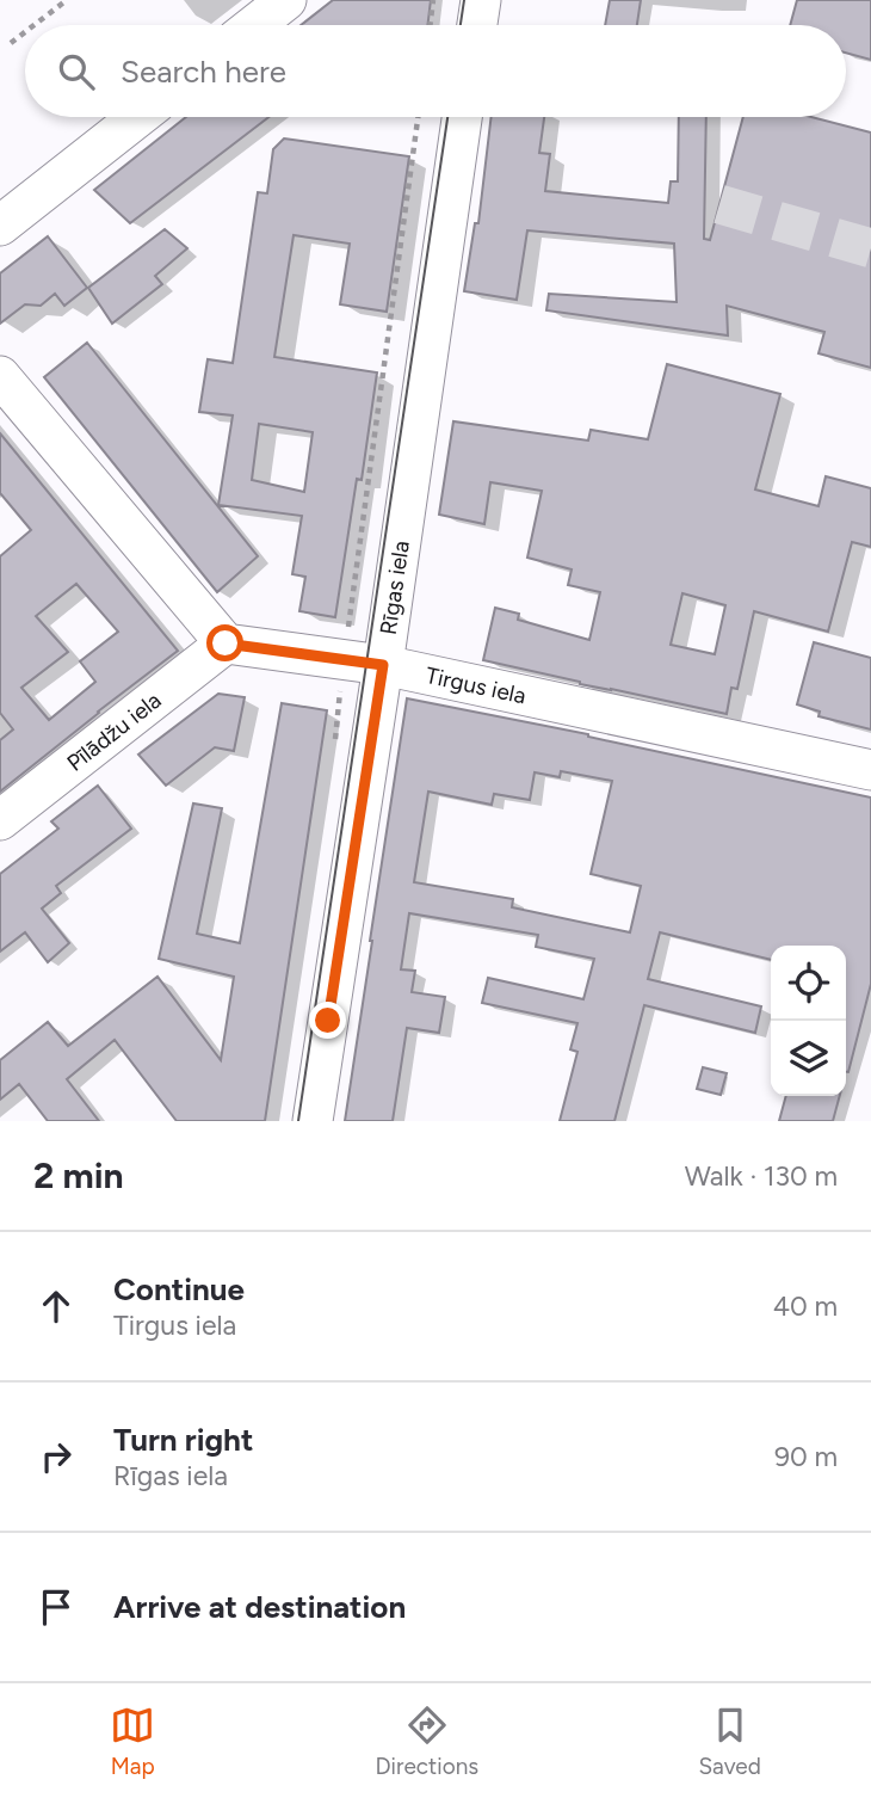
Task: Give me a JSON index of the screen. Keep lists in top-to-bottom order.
{
  "streets": {
    "street": ["Rīgas iela", "Tirgus iela", "Pīlādžu iela"]
  },
  "crossings": [
    ["Rīgas iela", "Tirgus iela"],
    ["Tirgus iela", "Pīlādžu iela"]
  ],
  "page": {
    "search": "Search here",
    "heading": ["2 min", "Walk · 130 m"],
    "list": [
      ["Continue", "Tirgus iela", "40 m"],
      ["Turn right", "Rīgas iela", "90 m"],
      "Arrive at destination"
    ],
    "nav": ["Map", "Directions", "Saved"]
  }
}
